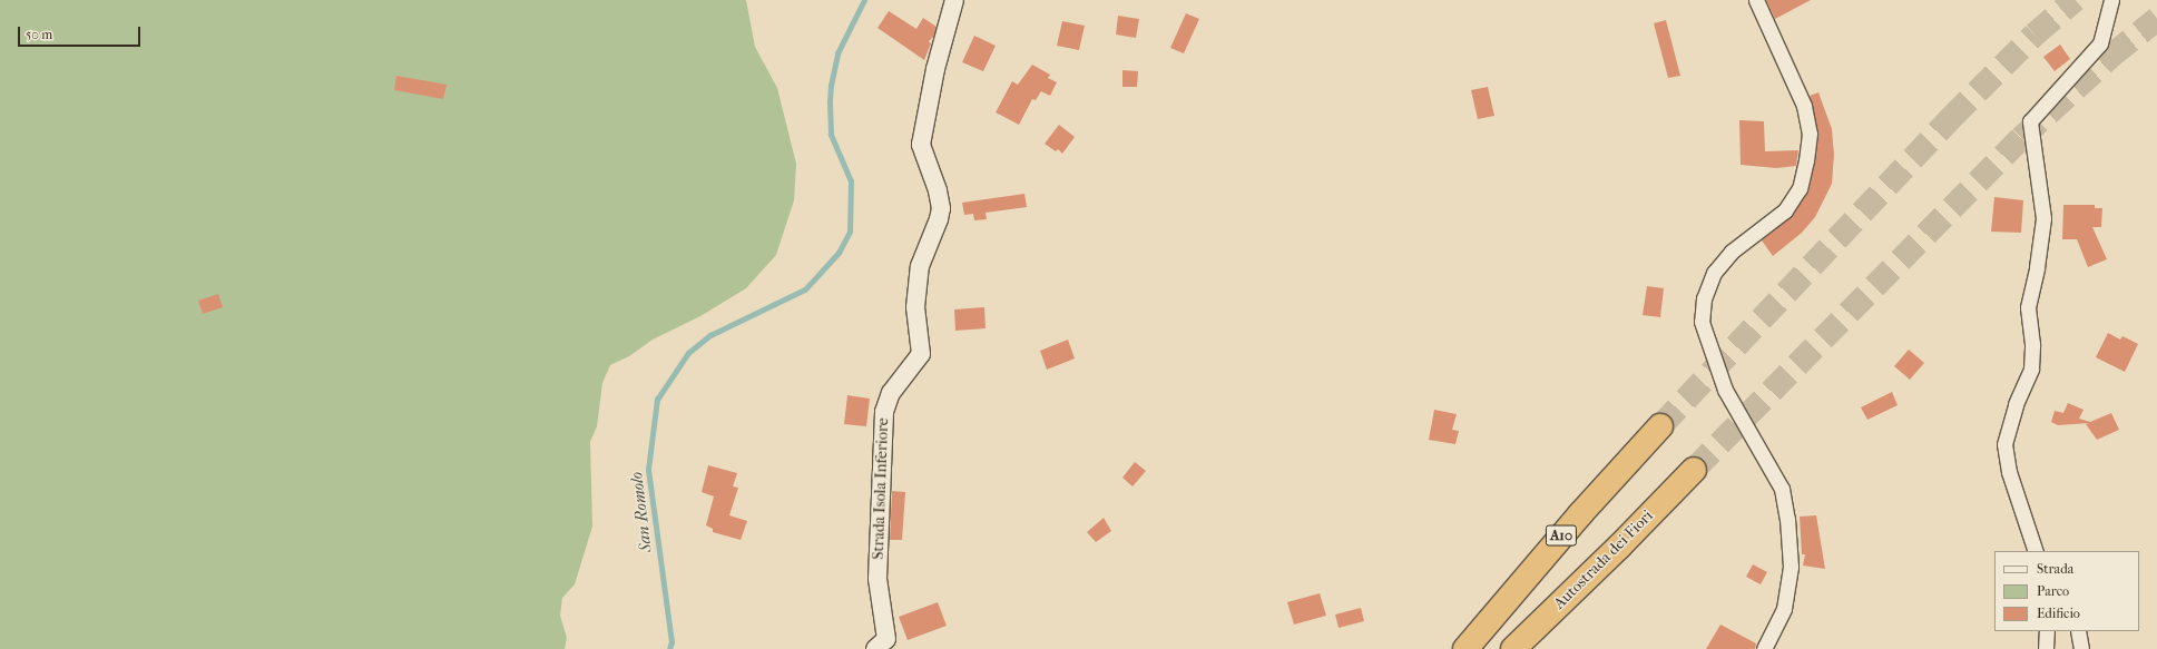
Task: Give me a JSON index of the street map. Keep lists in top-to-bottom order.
{
  "streets": {
    "highway": ["A10", "Autostrada dei Fiori"],
    "street": ["Strada Isola Inferiore"]
  },
  "water": ["San Romolo"],
  "legend": ["Strada", "Parco", "Edificio"],
  "scale_bar": "50 m"
}
